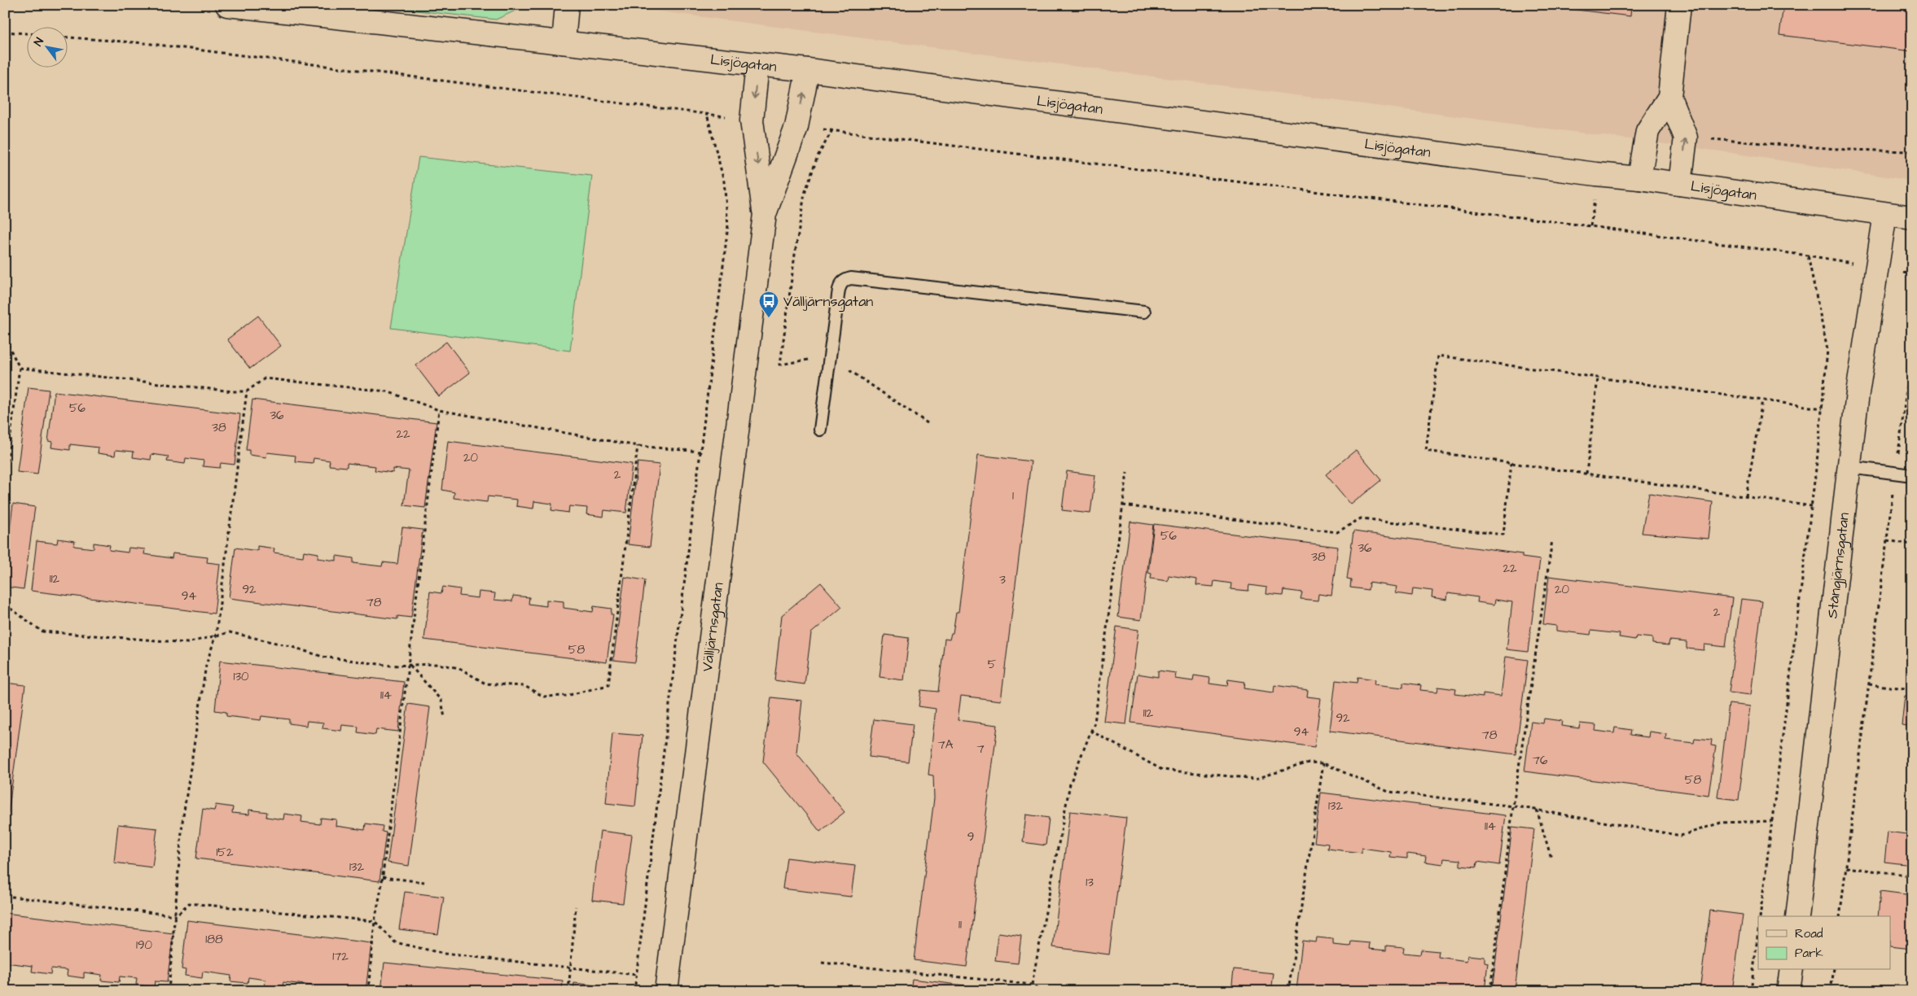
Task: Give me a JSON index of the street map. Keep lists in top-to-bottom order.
{
  "streets": {
    "street": ["Lisjögatan", "Stångjärnsgatan", "Välljärnsgatan"]
  },
  "crossings": [
    ["Lisjögatan", "Stångjärnsgatan"],
    ["Lisjögatan", "Välljärnsgatan"]
  ],
  "places": {
    "bus stop": ["Välljärnsgatan"]
  },
  "house_numbers": [
    "56",
    "36",
    "38",
    "22",
    "20",
    "2",
    "1",
    "56",
    "36",
    "38",
    "22",
    "112",
    "3",
    "92",
    "20",
    "94",
    "78",
    "2",
    "58",
    "5",
    "130",
    "114",
    "112",
    "92",
    "94",
    "78",
    "7A",
    "7",
    "76",
    "58",
    "132",
    "114",
    "9",
    "152",
    "132",
    "13",
    "11",
    "188",
    "190",
    "172"
  ],
  "legend": ["Road", "Park"],
  "north": "top left"
}
